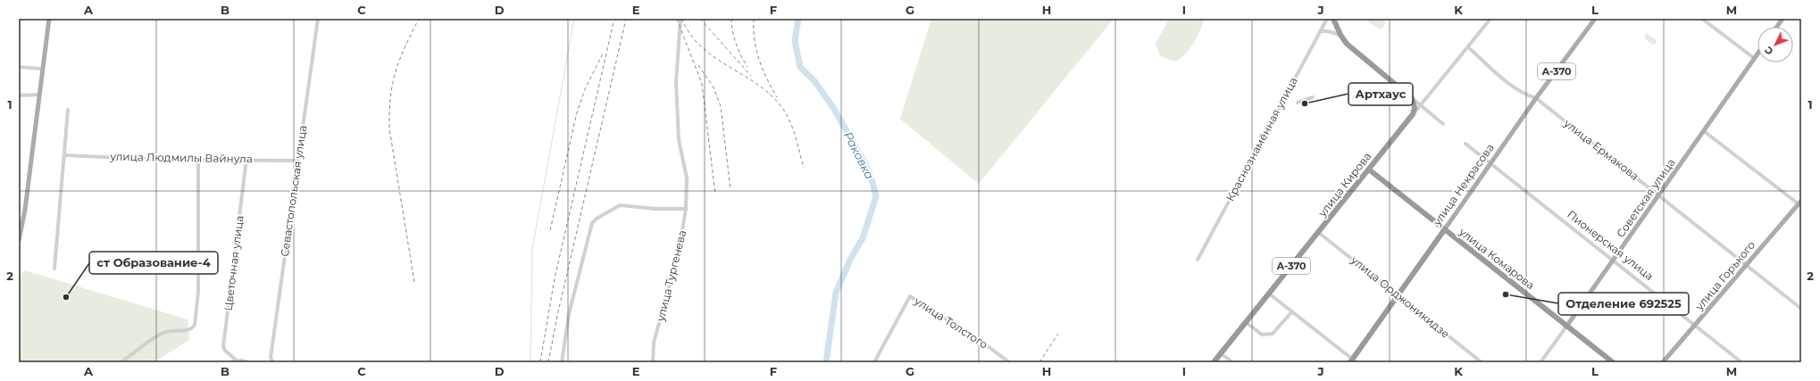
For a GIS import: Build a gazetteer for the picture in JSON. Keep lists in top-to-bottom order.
{
  "streets": {
    "highway": [
      "А-370",
      "улица Кирова",
      "улица Некрасова",
      "улица Комарова"
    ],
    "main road": ["Советская улица", "улица Горького"],
    "street": [
      "Краснознамённая улица",
      "улица Ермакова",
      "улица Людмилы Вайнула",
      "Севастопольская улица",
      "Пионерская улица",
      "Цветочная улица",
      "улица Тургенева",
      "улица Орджоникидзе",
      "улица Толстого"
    ]
  },
  "crossings": [
    ["улица Ермакова", "улица Кирова"],
    ["улица Ермакова", "улица Некрасова"],
    ["улица Ермакова", "Советская улица"],
    ["улица Ермакова", "улица Горького"],
    ["улица Людмилы Вайнула", "Севастопольская улица"],
    ["улица Людмилы Вайнула", "Цветочная улица"],
    ["улица Кирова", "улица Комарова"],
    ["улица Кирова", "улица Орджоникидзе"],
    ["улица Некрасова", "Пионерская улица"],
    ["улица Некрасова", "улица Комарова"],
    ["улица Некрасова", "улица Орджоникидзе"],
    ["Советская улица", "Пионерская улица"],
    ["Советская улица", "улица Комарова"],
    ["Пионерская улица", "улица Горького"]
  ],
  "water": ["Раковка"],
  "places": ["Артхаус", "Отделение 692525", "ст Образование-4"],
  "north": "bottom left",
  "grid": {
    "columns": [
      "A",
      "B",
      "C",
      "D",
      "E",
      "F",
      "G",
      "H",
      "I",
      "J",
      "K",
      "L",
      "M"
    ],
    "rows": ["1", "2"]
  }
}
